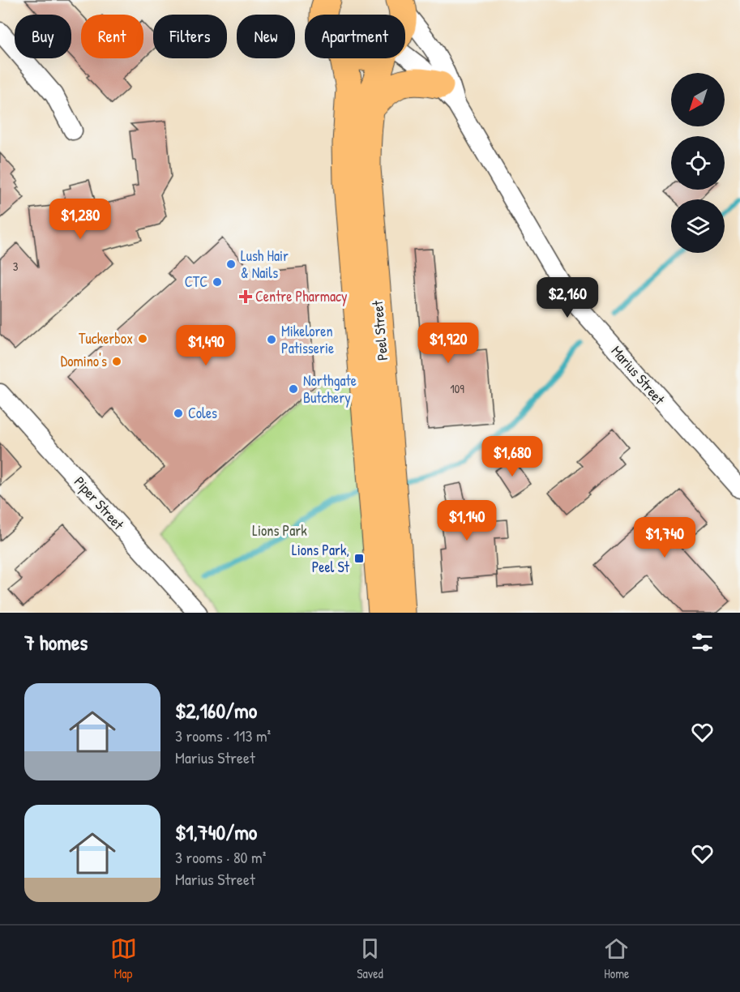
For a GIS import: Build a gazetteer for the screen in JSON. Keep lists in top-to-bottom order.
{
  "streets": {
    "main road": ["Peel Street"],
    "street": ["Marius Street", "Piper Street"]
  },
  "parks": ["Lions Park"],
  "places": {
    "other": [
      "Lush Hair & Nails",
      "CTC",
      "Tuckerbox",
      "Mikeloren Patisserie",
      "Domino's",
      "Northgate Butchery",
      "Coles"
    ],
    "health": ["Centre Pharmacy"],
    "transit": ["Lions Park, Peel St"]
  },
  "house_numbers": ["3", "109"],
  "north": "bottom left",
  "page": {
    "chip": [
      "Buy",
      "Rent",
      "Filters",
      "New",
      "Apartment"
    ],
    "price": [
      "$1,280",
      "$2,160",
      "$1,920",
      "$1,490",
      "$1,680",
      "$1,140",
      "$1,740"
    ],
    "heading": "7 homes",
    "list": [
      {
        "name": "$2,160/mo",
        "note": "3 rooms · 113 m² · Marius Street"
      },
      {
        "name": "$1,740/mo",
        "note": "3 rooms · 80 m² · Marius Street"
      }
    ],
    "tabs": ["Map", "Saved", "Home"]
  }
}
